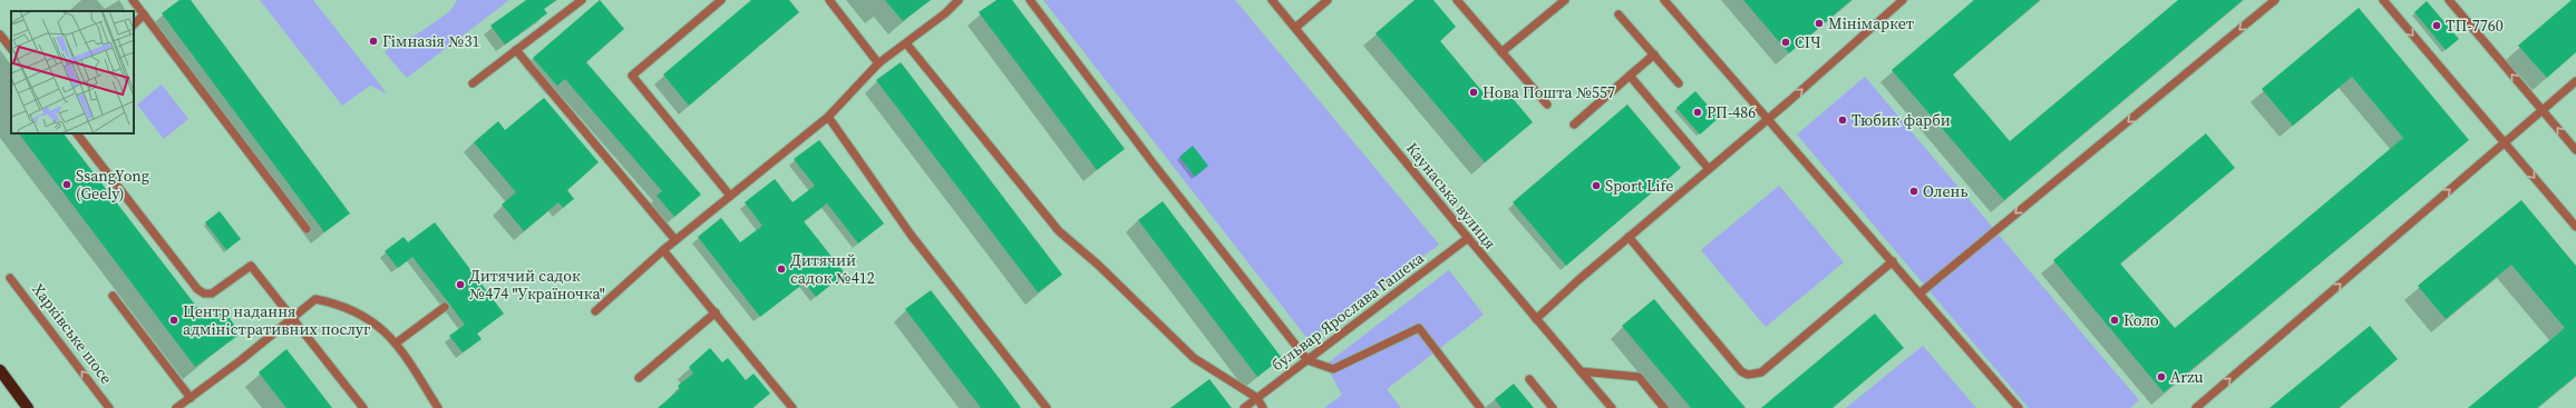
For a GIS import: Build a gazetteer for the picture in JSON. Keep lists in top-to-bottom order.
{
  "streets": {
    "street": ["Каунаська вулиця", "бульвар Ярослава Гашека", "Харківське шосе"]
  },
  "crossings": [
    ["Каунаська вулиця", "бульвар Ярослава Гашека"]
  ],
  "one_way": ["Харківське шосе"],
  "places": [
    "Мінімаркет",
    "ТП-7760",
    "Гімназія №31",
    "СІЧ",
    "Нова Пошта №557",
    "РП-486",
    "Тюбик фарби",
    "SsangYong (Geely)",
    "Sport Life",
    "Олень",
    "Дитячий садок №412",
    "Дитячий садок №474 \"Україночка\"",
    "Центр надання адміністративних послуг",
    "Коло",
    "Arzu"
  ]
}
